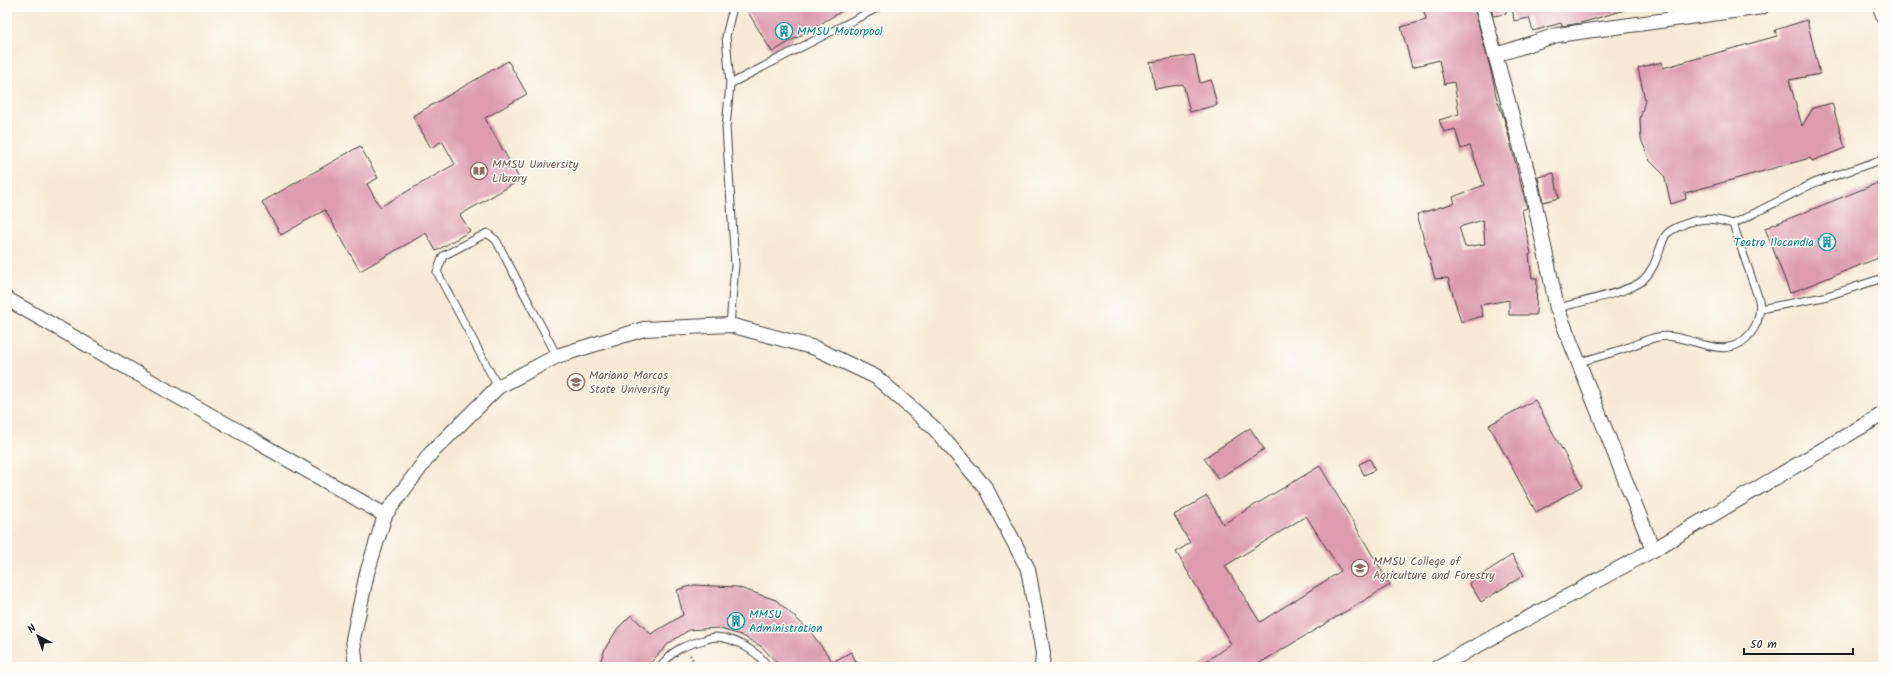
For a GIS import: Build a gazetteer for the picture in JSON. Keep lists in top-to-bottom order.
{
  "places": {
    "building": ["MMSU Motorpool", "Teatro Ilocandia", "MMSU Administration"],
    "library": ["MMSU University Library"],
    "school or university": ["Mariano Marcos State University", "MMSU College of Agriculture and Forestry"]
  },
  "scale_bar": "50 m",
  "north": "top left"
}
